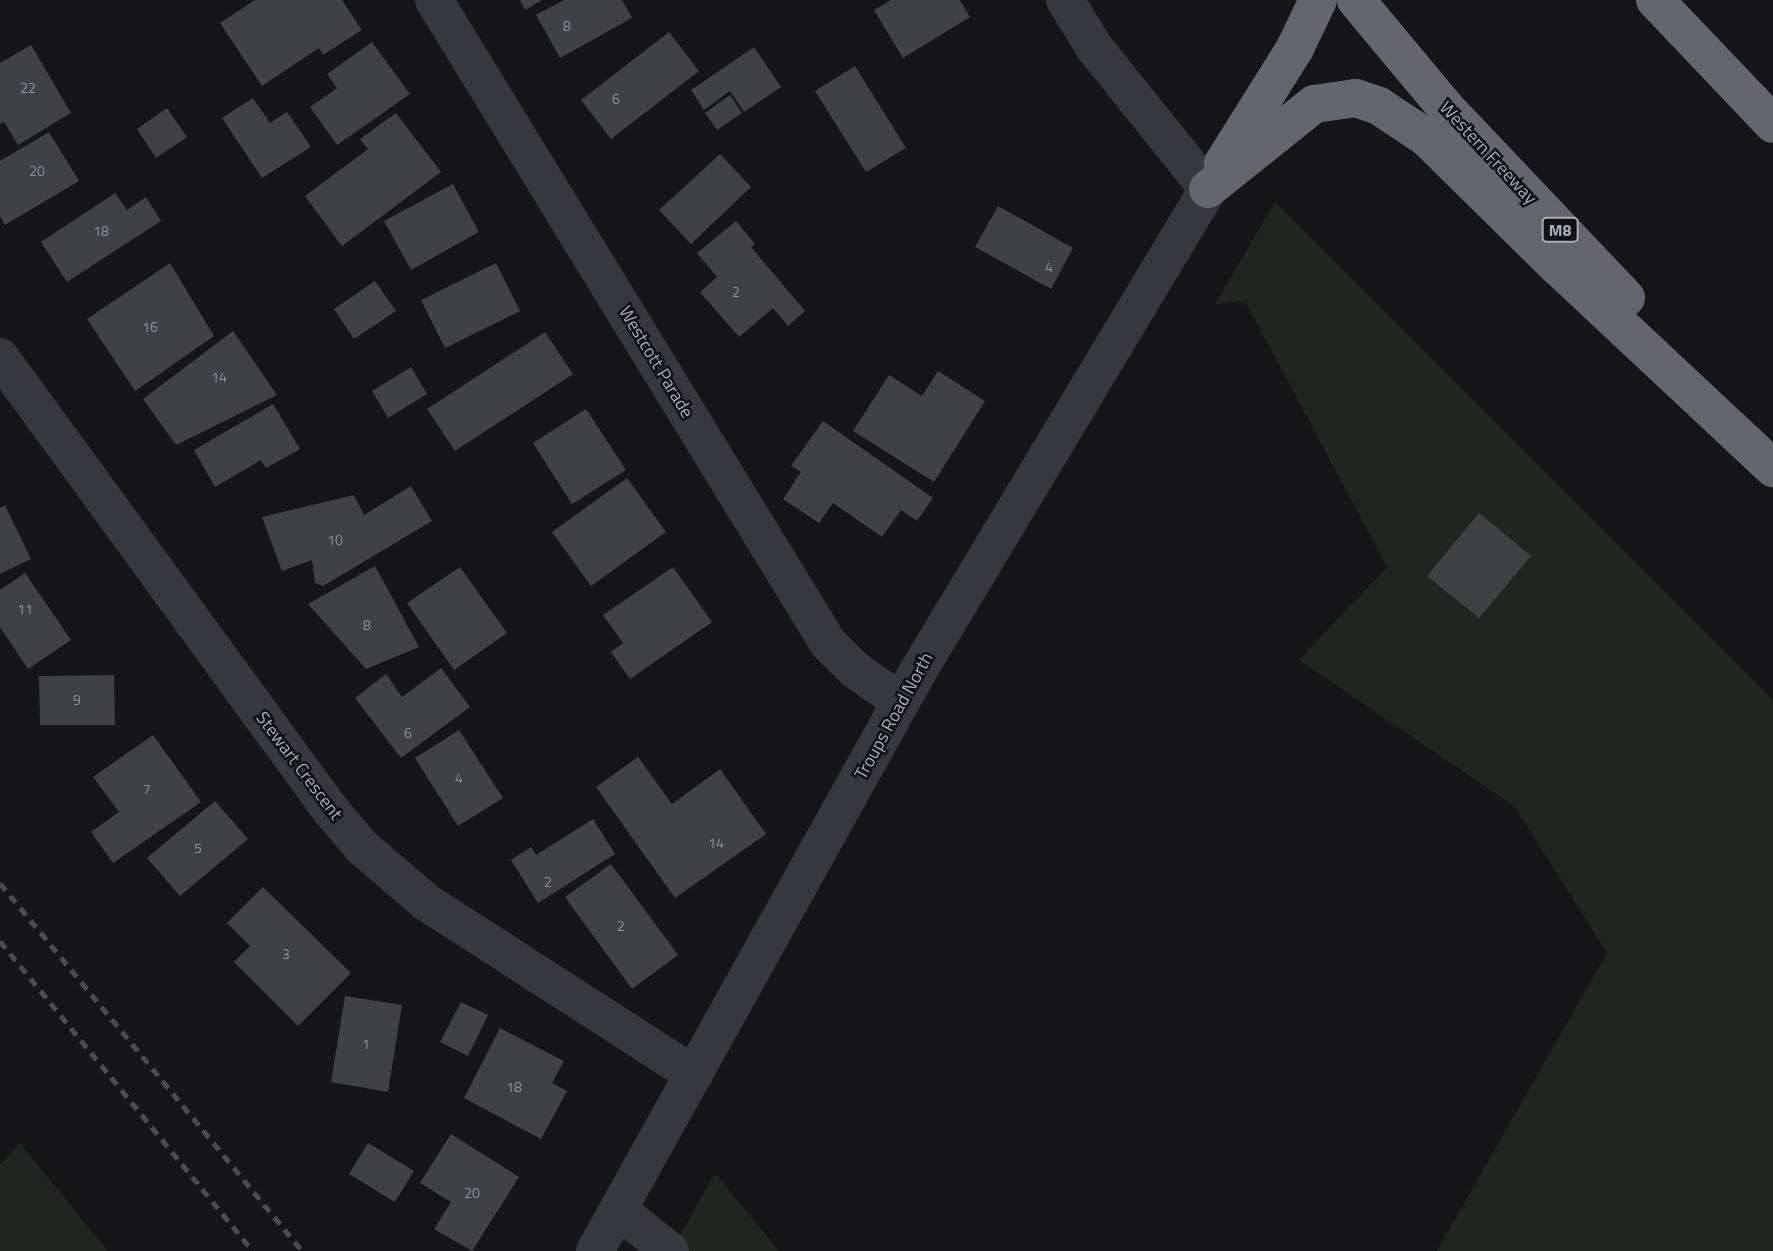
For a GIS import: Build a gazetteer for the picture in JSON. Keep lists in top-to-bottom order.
{
  "streets": {
    "highway": ["Western Freeway", "M8"],
    "street": ["Westcott Parade", "Troups Road North", "Stewart Crescent"]
  },
  "crossings": [
    ["Westcott Parade", "Troups Road North"],
    ["Troups Road North", "Stewart Crescent"]
  ],
  "house_numbers": [
    "8",
    "22",
    "6",
    "20",
    "18",
    "4",
    "2",
    "16",
    "14",
    "10",
    "11",
    "8",
    "9",
    "6",
    "4",
    "7",
    "14",
    "5",
    "2",
    "2",
    "3",
    "1",
    "18",
    "20"
  ]
}
